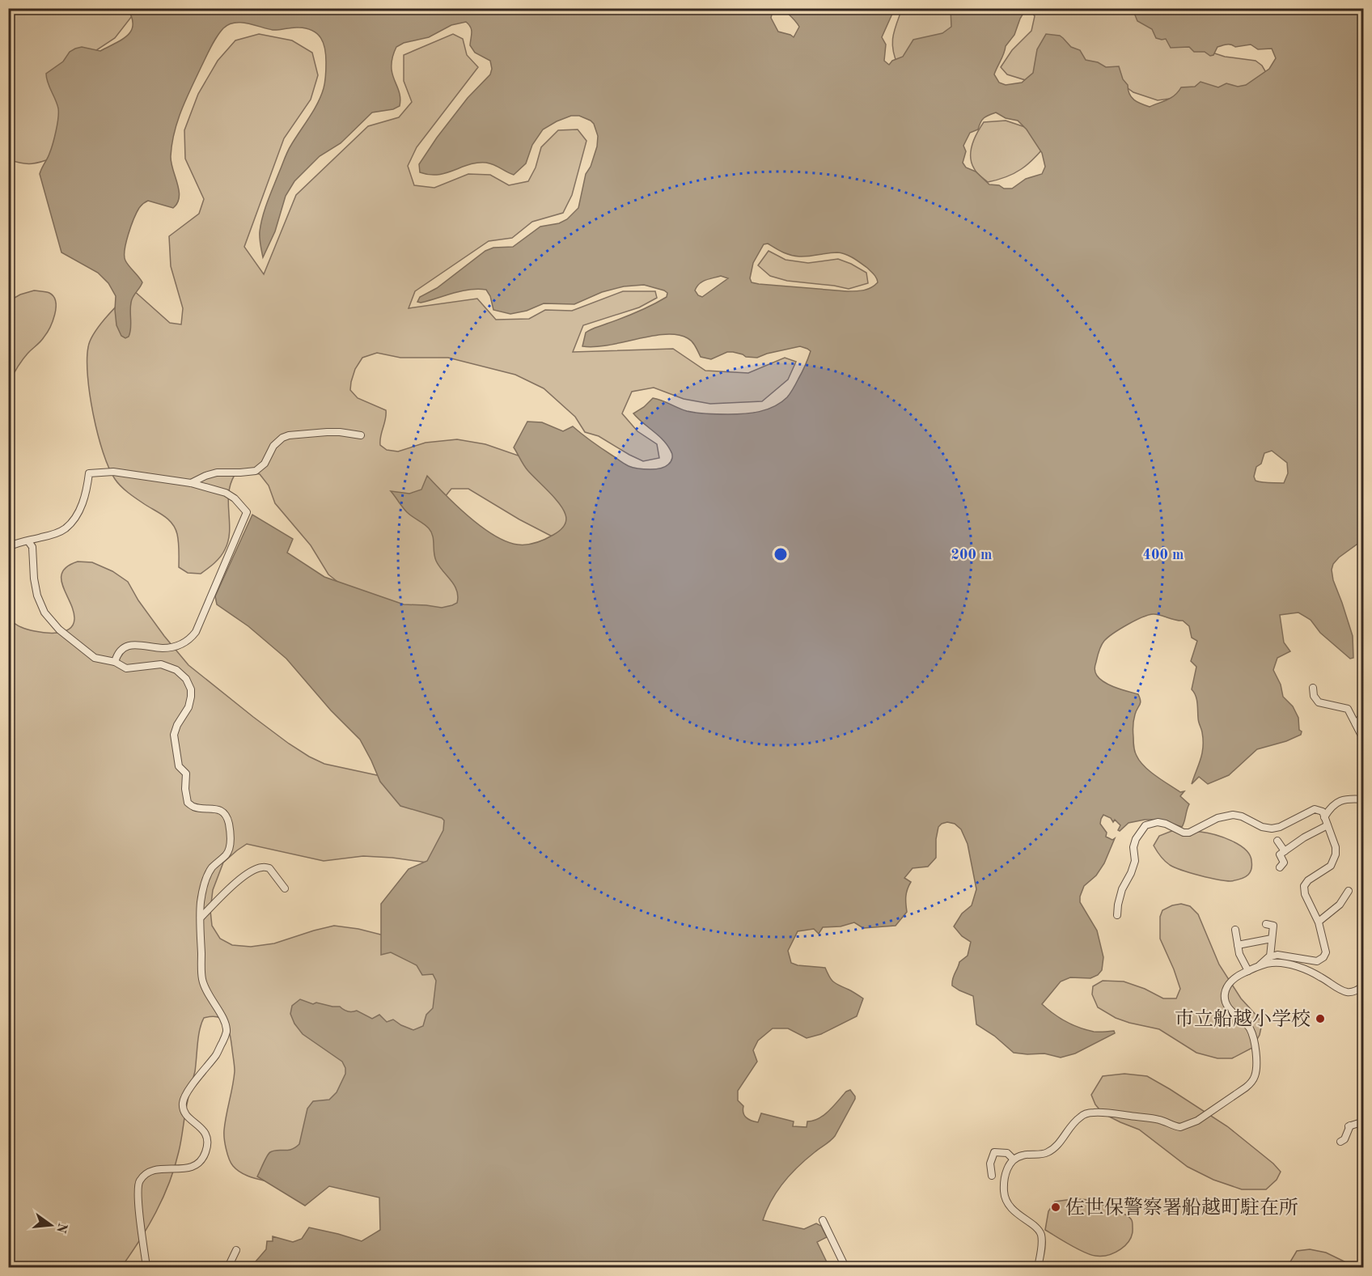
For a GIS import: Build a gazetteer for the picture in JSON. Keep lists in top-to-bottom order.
{
  "places": ["市立船越小学校", "佐世保警察署船越町駐在所"],
  "north": "right",
  "rings": ["200 m", "400 m"]
}
